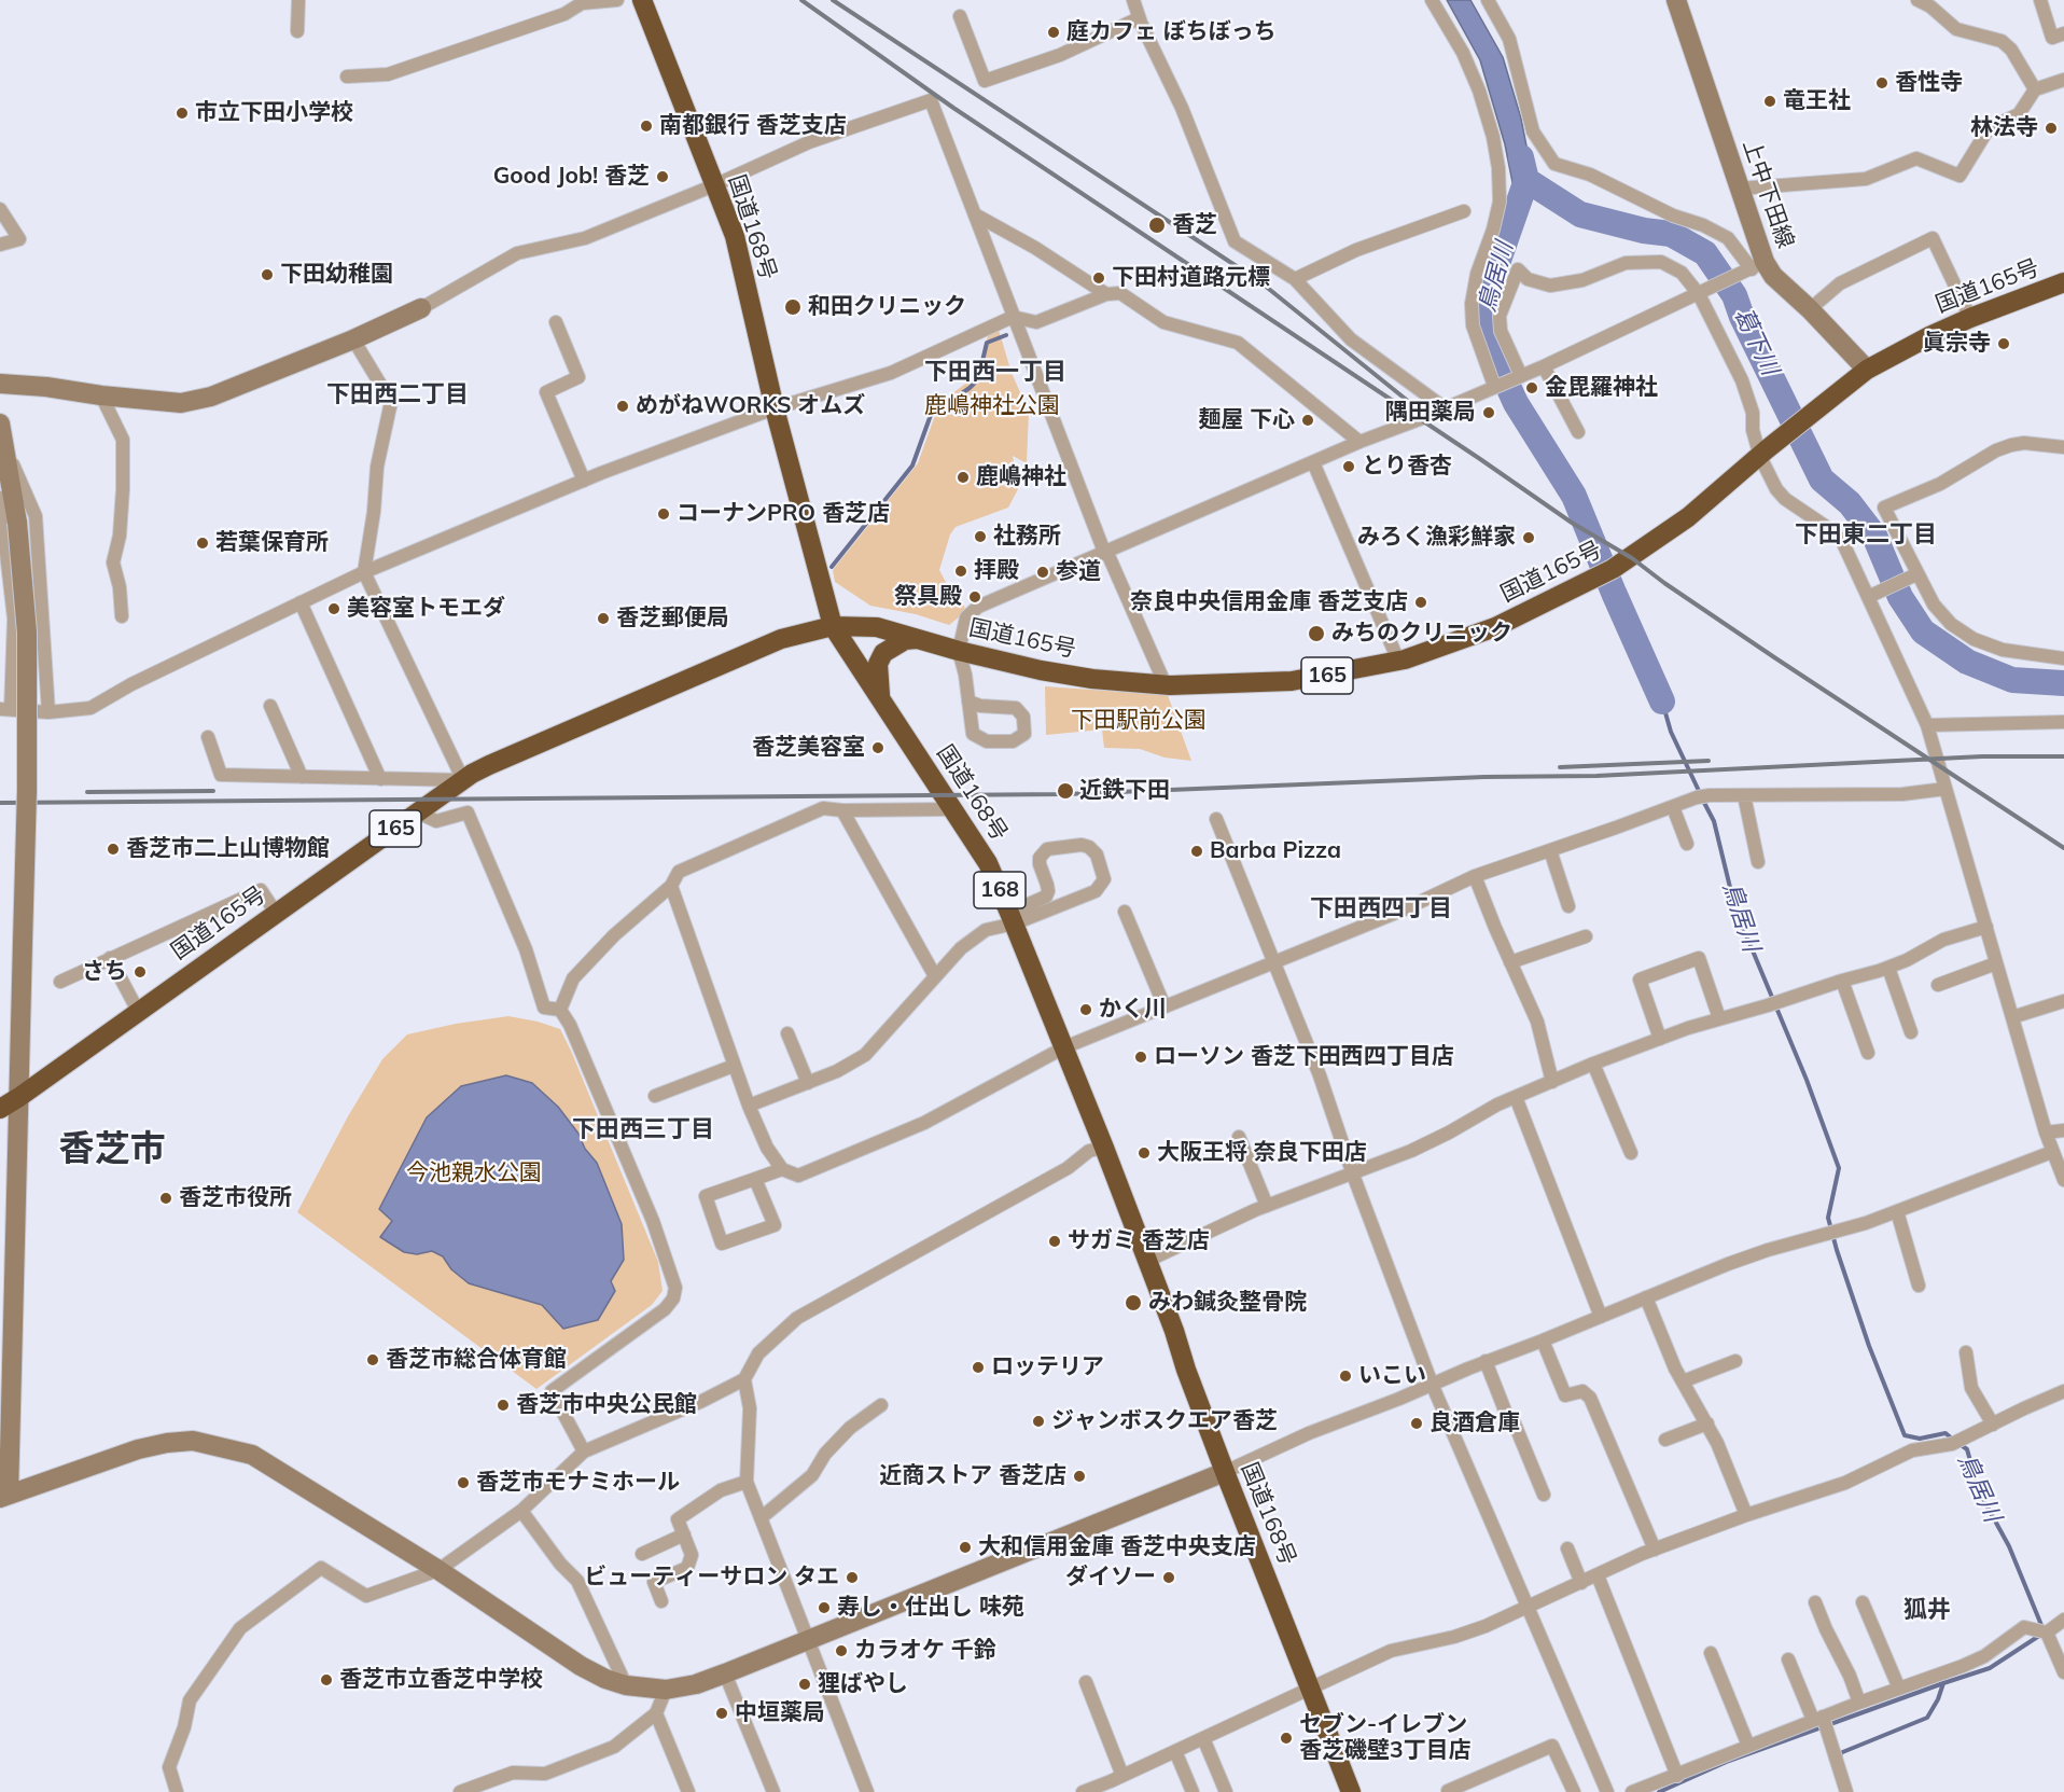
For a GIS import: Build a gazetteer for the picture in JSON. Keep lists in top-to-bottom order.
{
  "streets": {
    "highway": [
      "国道168号",
      "国道165号",
      "165",
      "168"
    ],
    "street": ["上中下田線"]
  },
  "crossings": [
    ["上中下田線", "国道165号"],
    ["国道168号", "国道165号"]
  ],
  "districts": [
    "下田西一丁目",
    "下田西二丁目",
    "下田東二丁目",
    "下田西四丁目",
    "下田西三丁目",
    "香芝市",
    "狐井"
  ],
  "water": ["鳥居川", "葛下川"],
  "parks": ["鹿嶋神社公園", "下田駅前公園", "今池親水公園"],
  "places": [
    "庭カフェ ぼちぼっち",
    "香性寺",
    "竜王社",
    "市立下田小学校",
    "南都銀行 香芝支店",
    "林法寺",
    "Good Job! 香芝",
    "香芝",
    "下田幼稚園",
    "下田村道路元標",
    "和田クリニック",
    "眞宗寺",
    "金毘羅神社",
    "めがねWORKS オムズ",
    "隅田薬局",
    "麺屋 下心",
    "とり香杏",
    "鹿嶋神社",
    "コーナンPRO 香芝店",
    "社務所",
    "みろく漁彩鮮家",
    "若葉保育所",
    "拝殿",
    "参道",
    "祭具殿",
    "奈良中央信用金庫 香芝支店",
    "美容室トモエダ",
    "香芝郵便局",
    "みちのクリニック",
    "香芝美容室",
    "近鉄下田",
    "香芝市二上山博物館",
    "Barba Pizza",
    "さち",
    "かく川",
    "ローソン 香芝下田西四丁目店",
    "大阪王将 奈良下田店",
    "香芝市役所",
    "サガミ 香芝店",
    "みわ鍼灸整骨院",
    "香芝市総合体育館",
    "ロッテリア",
    "いこい",
    "香芝市中央公民館",
    "ジャンボスクエア香芝",
    "良酒倉庫",
    "近商ストア 香芝店",
    "香芝市モナミホール",
    "大和信用金庫 香芝中央支店",
    "ビューティーサロン タエ",
    "ダイソー",
    "寿し・仕出し 味苑",
    "カラオケ 千鈴",
    "香芝市立香芝中学校",
    "狸ばやし",
    "中垣薬局",
    "セブン-イレブン 香芝磯壁3丁目店"
  ]
}
